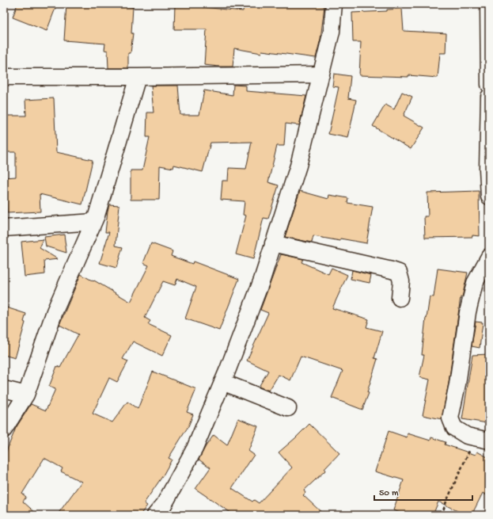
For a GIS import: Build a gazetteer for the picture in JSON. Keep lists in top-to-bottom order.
{
  "scale_bar": "50 m"
}
